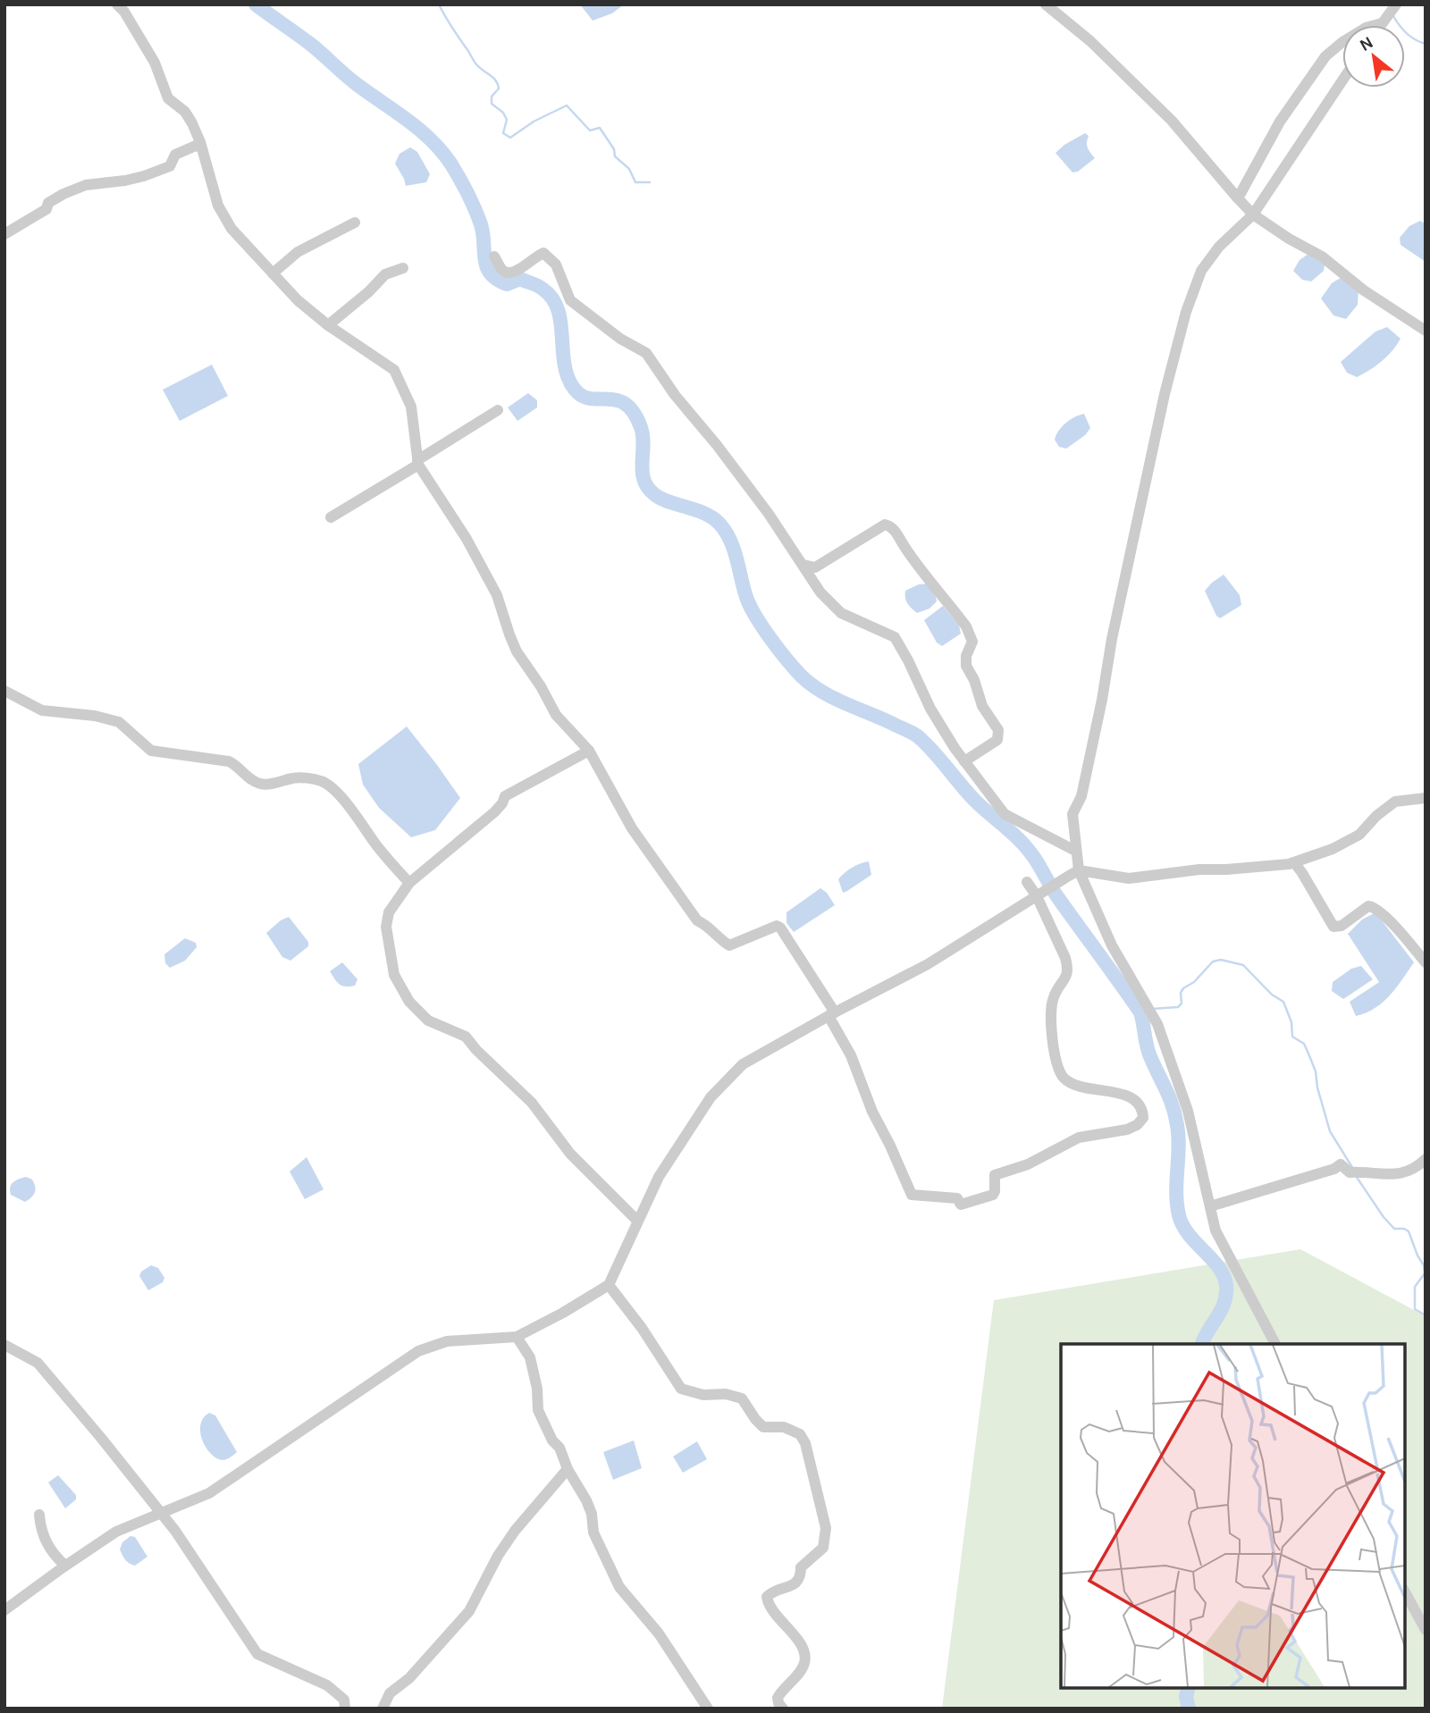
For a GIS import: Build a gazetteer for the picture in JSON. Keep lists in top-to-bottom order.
{
  "north": "top left"
}
